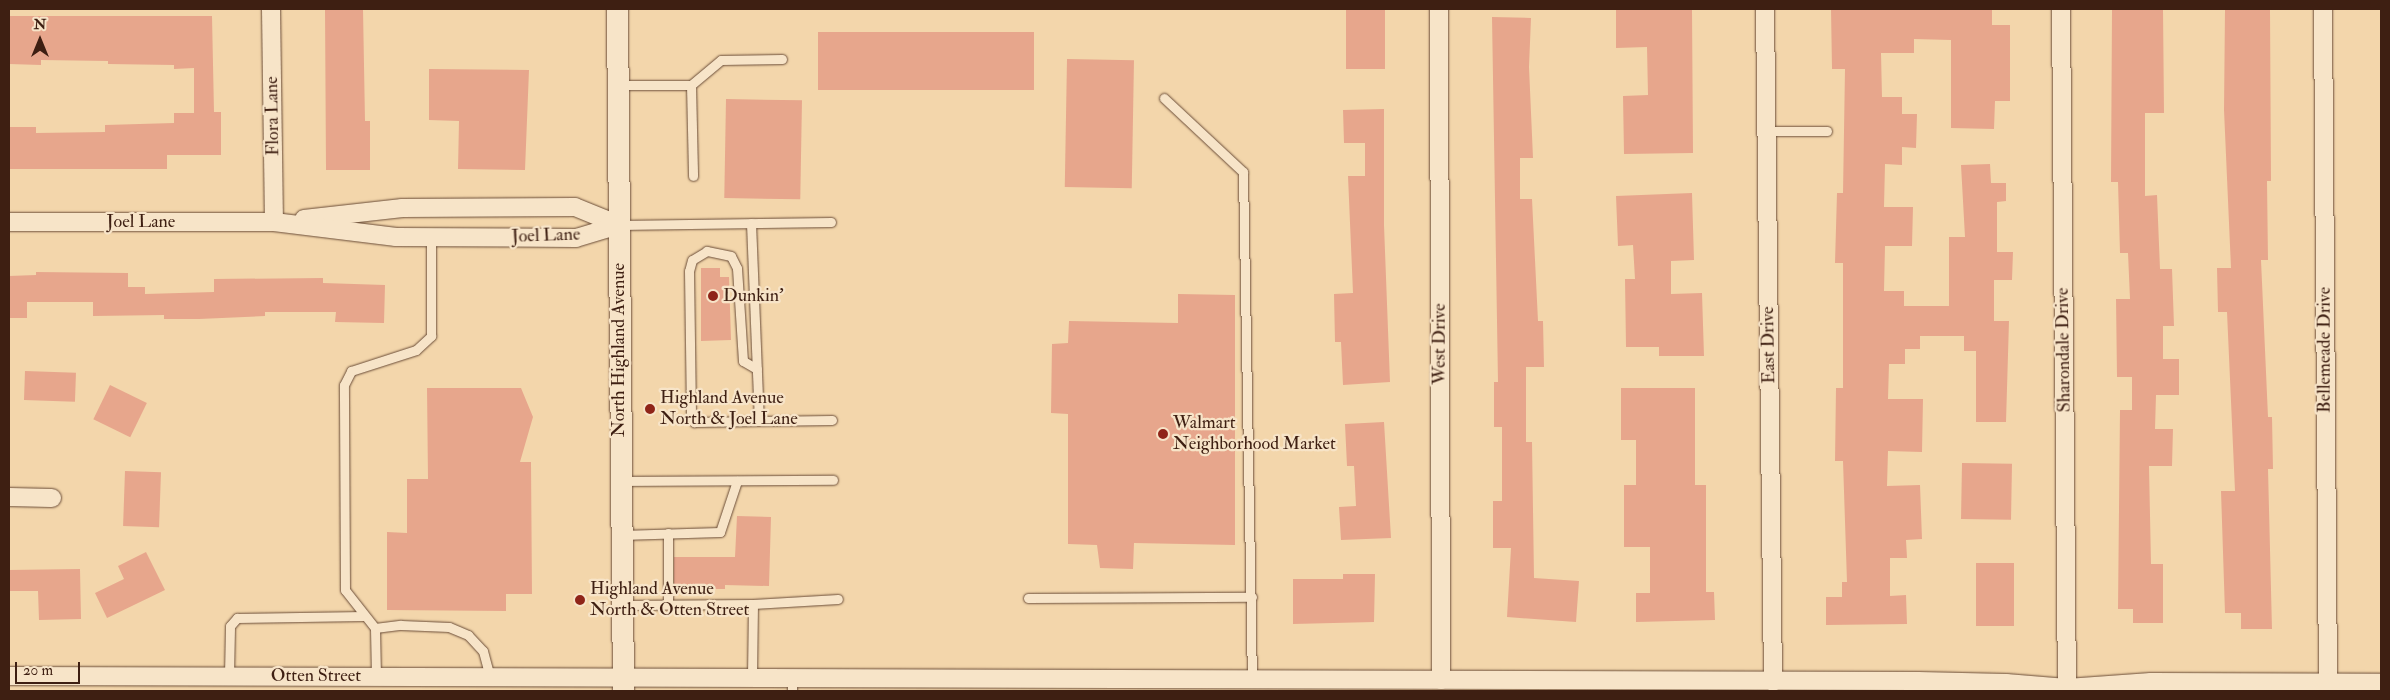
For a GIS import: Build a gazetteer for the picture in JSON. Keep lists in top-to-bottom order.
{
  "streets": {
    "street": [
      "Flora Lane",
      "Joel Lane",
      "West Drive",
      "East Drive",
      "North Highland Avenue",
      "Sharondale Drive",
      "Bellemeade Drive",
      "Otten Street"
    ]
  },
  "crossings": [
    ["Flora Lane", "Joel Lane"],
    ["Joel Lane", "North Highland Avenue"],
    ["West Drive", "Otten Street"],
    ["East Drive", "Otten Street"],
    ["North Highland Avenue", "Otten Street"],
    ["Sharondale Drive", "Otten Street"],
    ["Bellemeade Drive", "Otten Street"]
  ],
  "places": [
    "Dunkin'",
    "Highland Avenue North & Joel Lane",
    "Walmart Neighborhood Market",
    "Highland Avenue North & Otten Street"
  ],
  "scale_bar": "20 m",
  "north": "top"
}
